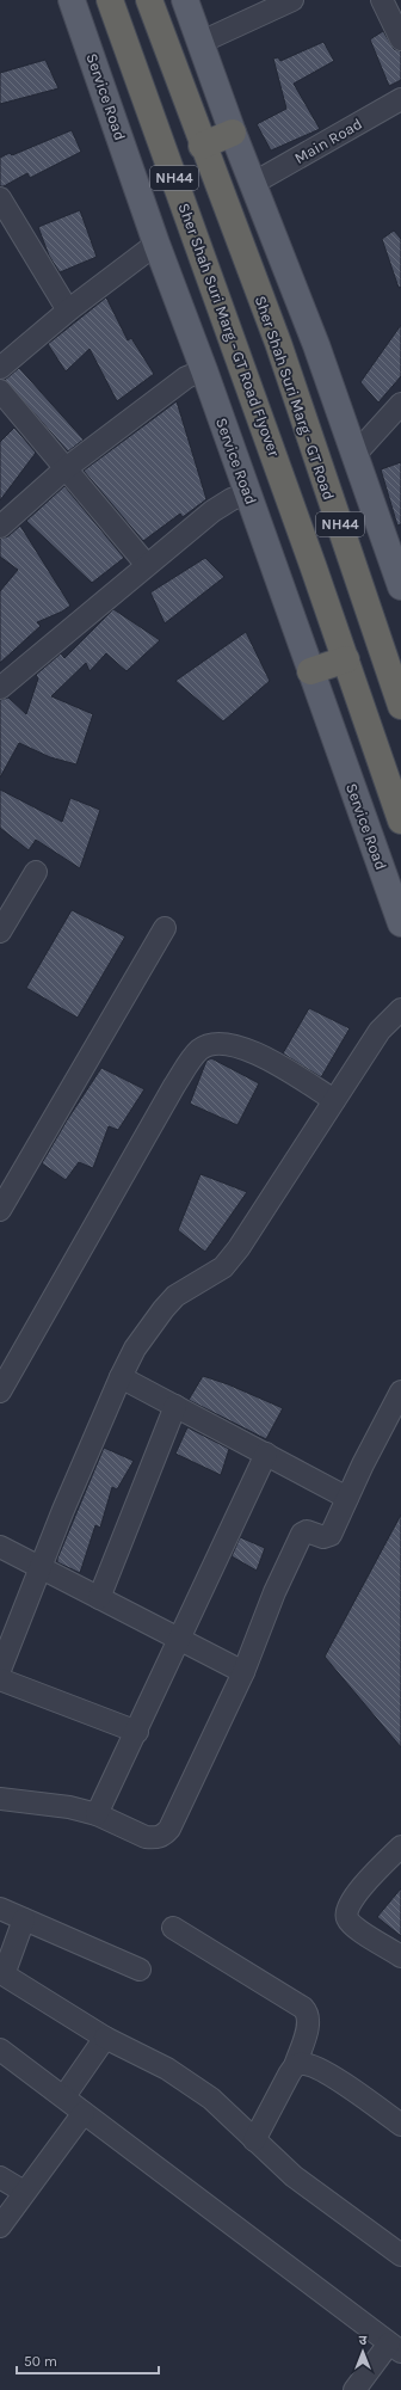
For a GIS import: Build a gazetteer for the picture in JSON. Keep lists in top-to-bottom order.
{
  "streets": {
    "highway": ["NH44", "Sher Shah Suri Marg - GT Road Flyover", "Sher Shah Suri Marg - GT Road"],
    "main road": ["Service Road"],
    "street": ["Main Road"]
  },
  "crossings": [
    ["NH44", "Sher Shah Suri Marg - GT Road Flyover"],
    ["NH44", "Sher Shah Suri Marg - GT Road"]
  ],
  "scale_bar": "50 m",
  "north": "top"
}
